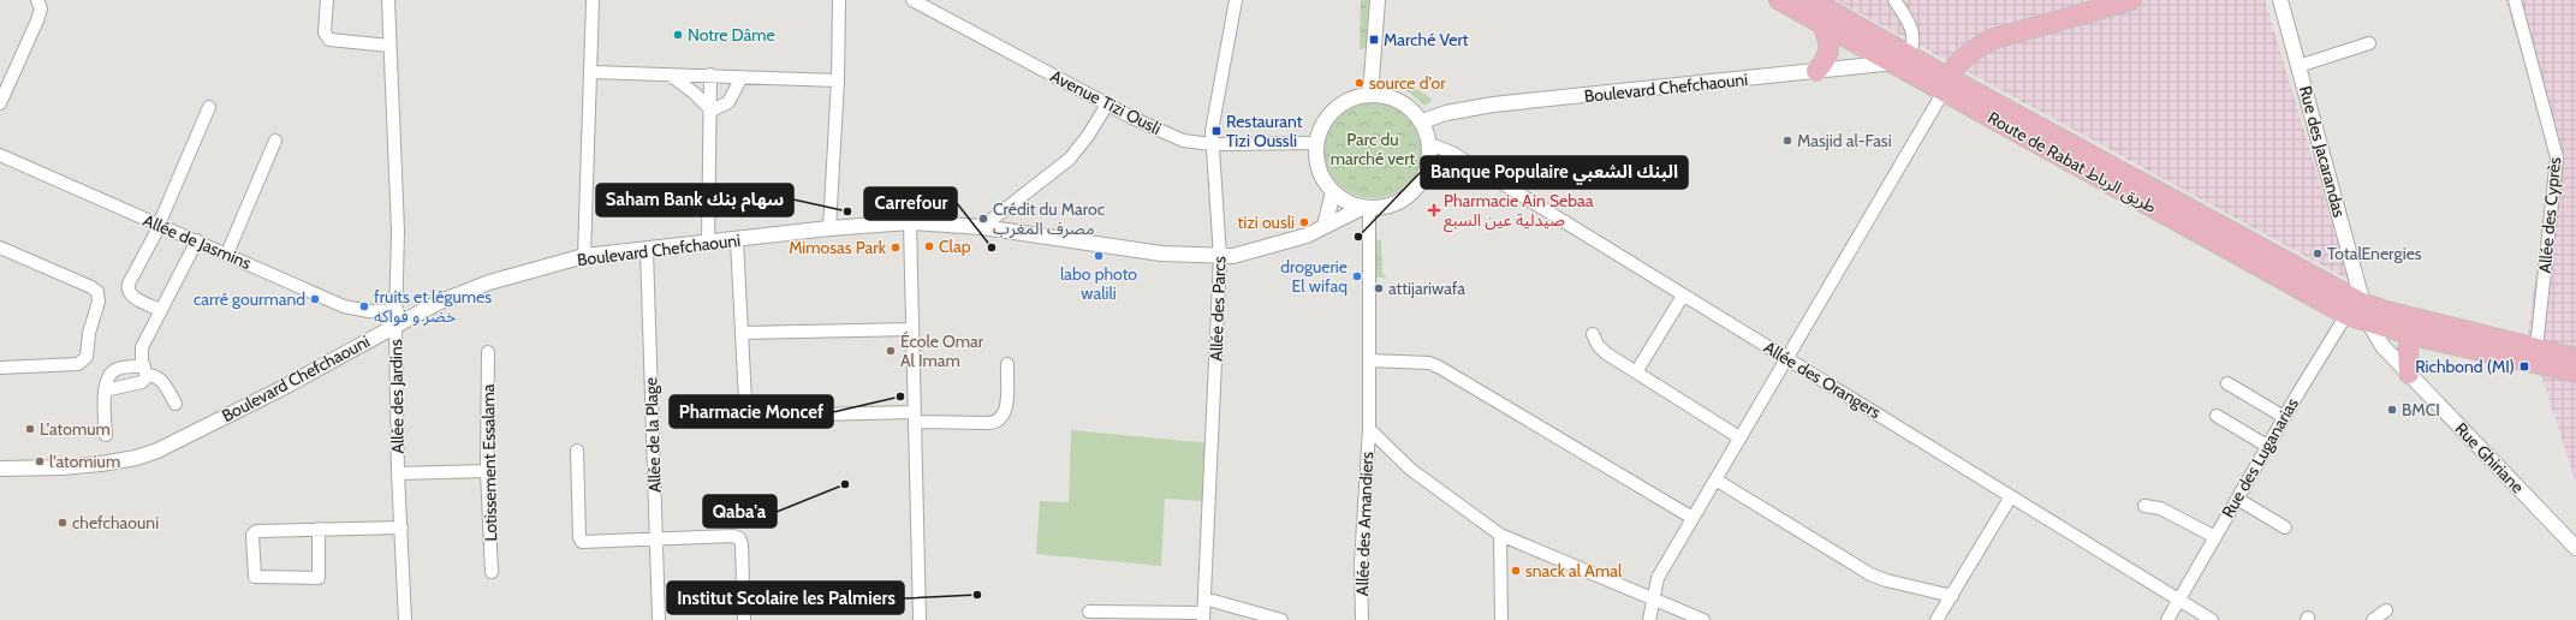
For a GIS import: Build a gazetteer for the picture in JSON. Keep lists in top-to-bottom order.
{
  "streets": {
    "main road": ["Route de Rabat طريق الرباط"],
    "street": [
      "Boulevard Chefchaouni",
      "Avenue Tizi Ousli",
      "Rue des Jacarandas",
      "Allée des Cyprès",
      "Allée de Jasmins",
      "Allée des Parcs",
      "Allée des Orangers",
      "Allée des Jardins",
      "Allée de la Plage",
      "Rue des Luganarias",
      "Rue Ghiriane",
      "Lotissement Essalama",
      "Allée des Amandiers"
    ]
  },
  "crossings": [
    ["Boulevard Chefchaouni", "Avenue Tizi Ousli"],
    ["Boulevard Chefchaouni", "Route de Rabat طريق الرباط"],
    ["Boulevard Chefchaouni", "Allée de Jasmins"],
    ["Boulevard Chefchaouni", "Allée des Parcs"],
    ["Boulevard Chefchaouni", "Allée des Orangers"],
    ["Boulevard Chefchaouni", "Allée des Jardins"],
    ["Boulevard Chefchaouni", "Allée de la Plage"],
    ["Boulevard Chefchaouni", "Allée des Amandiers"],
    ["Avenue Tizi Ousli", "Allée des Parcs"],
    ["Avenue Tizi Ousli", "Allée des Orangers"],
    ["Avenue Tizi Ousli", "Allée des Amandiers"],
    ["Rue des Jacarandas", "Route de Rabat طريق الرباط"],
    ["Rue des Jacarandas", "Rue des Luganarias"],
    ["Rue des Jacarandas", "Rue Ghiriane"],
    ["Route de Rabat طريق الرباط", "Allée des Cyprès"],
    ["Route de Rabat طريق الرباط", "Rue des Luganarias"],
    ["Route de Rabat طريق الرباط", "Rue Ghiriane"],
    ["Allée de Jasmins", "Allée des Jardins"],
    ["Allée des Orangers", "Rue des Luganarias"],
    ["Allée des Orangers", "Allée des Amandiers"]
  ],
  "parks": ["Parc du marché vert"],
  "places": {
    "other": [
      "Notre Dâme",
      "source d'or",
      "Masjid al-Fasi",
      "Saham Bank سهام بنك",
      "Crédit du Maroc مصرف المغرب",
      "tizi ousli",
      "Banque Populaire البنك الشعبي",
      "Clap",
      "Mimosas Park",
      "Carrefour",
      "TotalEnergies",
      "labo photo walili",
      "droguerie El wifaq",
      "attijariwafa",
      "carré gourmand",
      "fruits et légumes خضر و فواكه",
      "École Omar Al Imam",
      "Pharmacie Moncef",
      "BMCI",
      "L'atomum",
      "l'atomium",
      "Qaba'a",
      "chefchaouni",
      "snack al Amal",
      "Institut Scolaire les Palmiers"
    ],
    "transit": ["Marché Vert", "Restaurant Tizi Oussli", "Richbond (MI)"],
    "health": ["Pharmacie Ain Sebaa صيدلية عين السبع"]
  }
}
